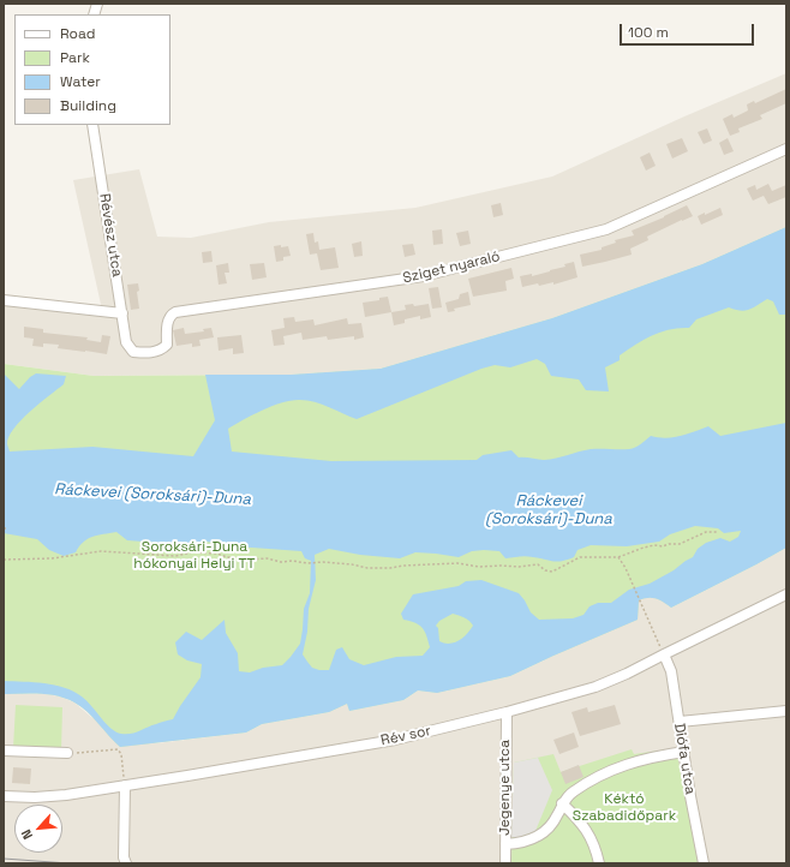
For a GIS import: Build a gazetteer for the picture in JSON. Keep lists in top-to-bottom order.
{
  "streets": {
    "street": [
      "Révész utca",
      "Sziget nyaraló",
      "Rév sor",
      "Diófa utca",
      "Jegenye utca"
    ]
  },
  "crossings": [
    ["Révész utca", "Sziget nyaraló"],
    ["Rév sor", "Diófa utca"],
    ["Rév sor", "Jegenye utca"]
  ],
  "water": ["Ráckevei (Soroksári)-Duna"],
  "parks": ["Soroksári-Duna hókonyai Helyi TT", "Kéktó Szabadidőpark"],
  "legend": [
    "Road",
    "Park",
    "Water",
    "Building"
  ],
  "scale_bar": "100 m",
  "north": "bottom left"
}
